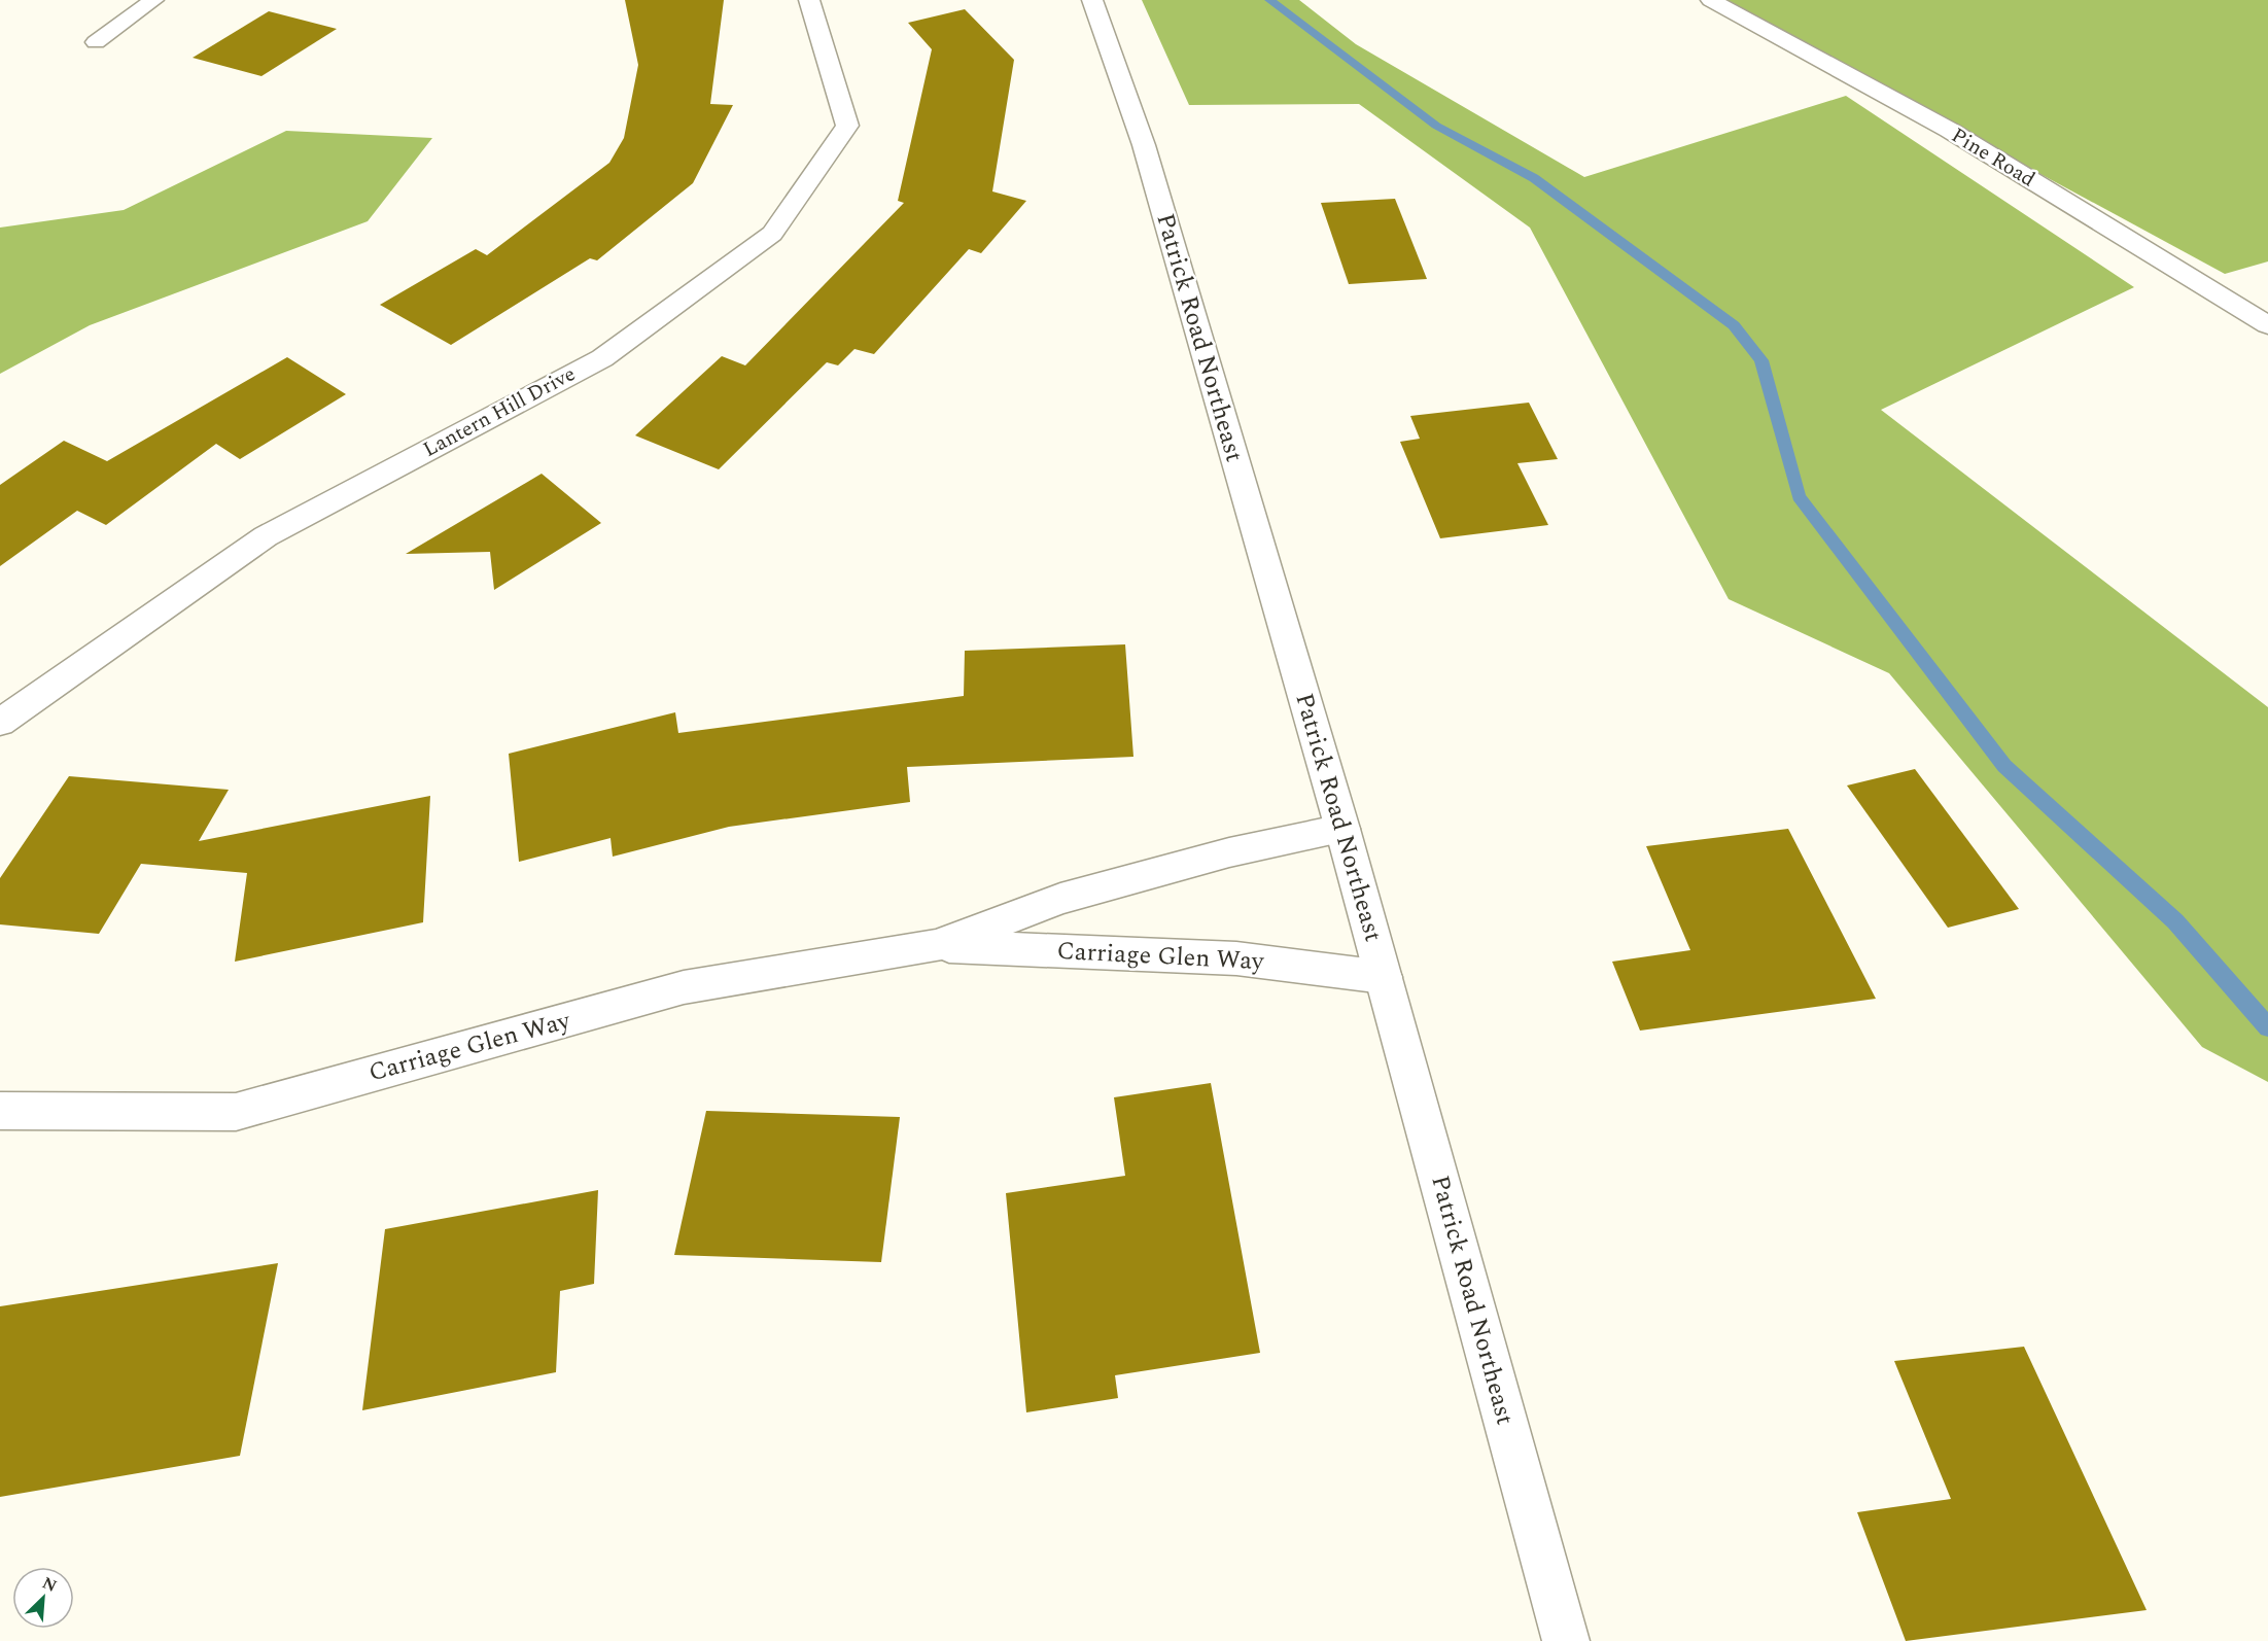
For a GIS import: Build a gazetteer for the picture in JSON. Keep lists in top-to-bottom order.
{
  "streets": {
    "street": [
      "Pine Road",
      "Patrick Road Northeast",
      "Lantern Hill Drive",
      "Carriage Glen Way"
    ]
  },
  "crossings": [
    ["Patrick Road Northeast", "Carriage Glen Way"]
  ],
  "north": "top right"
}
